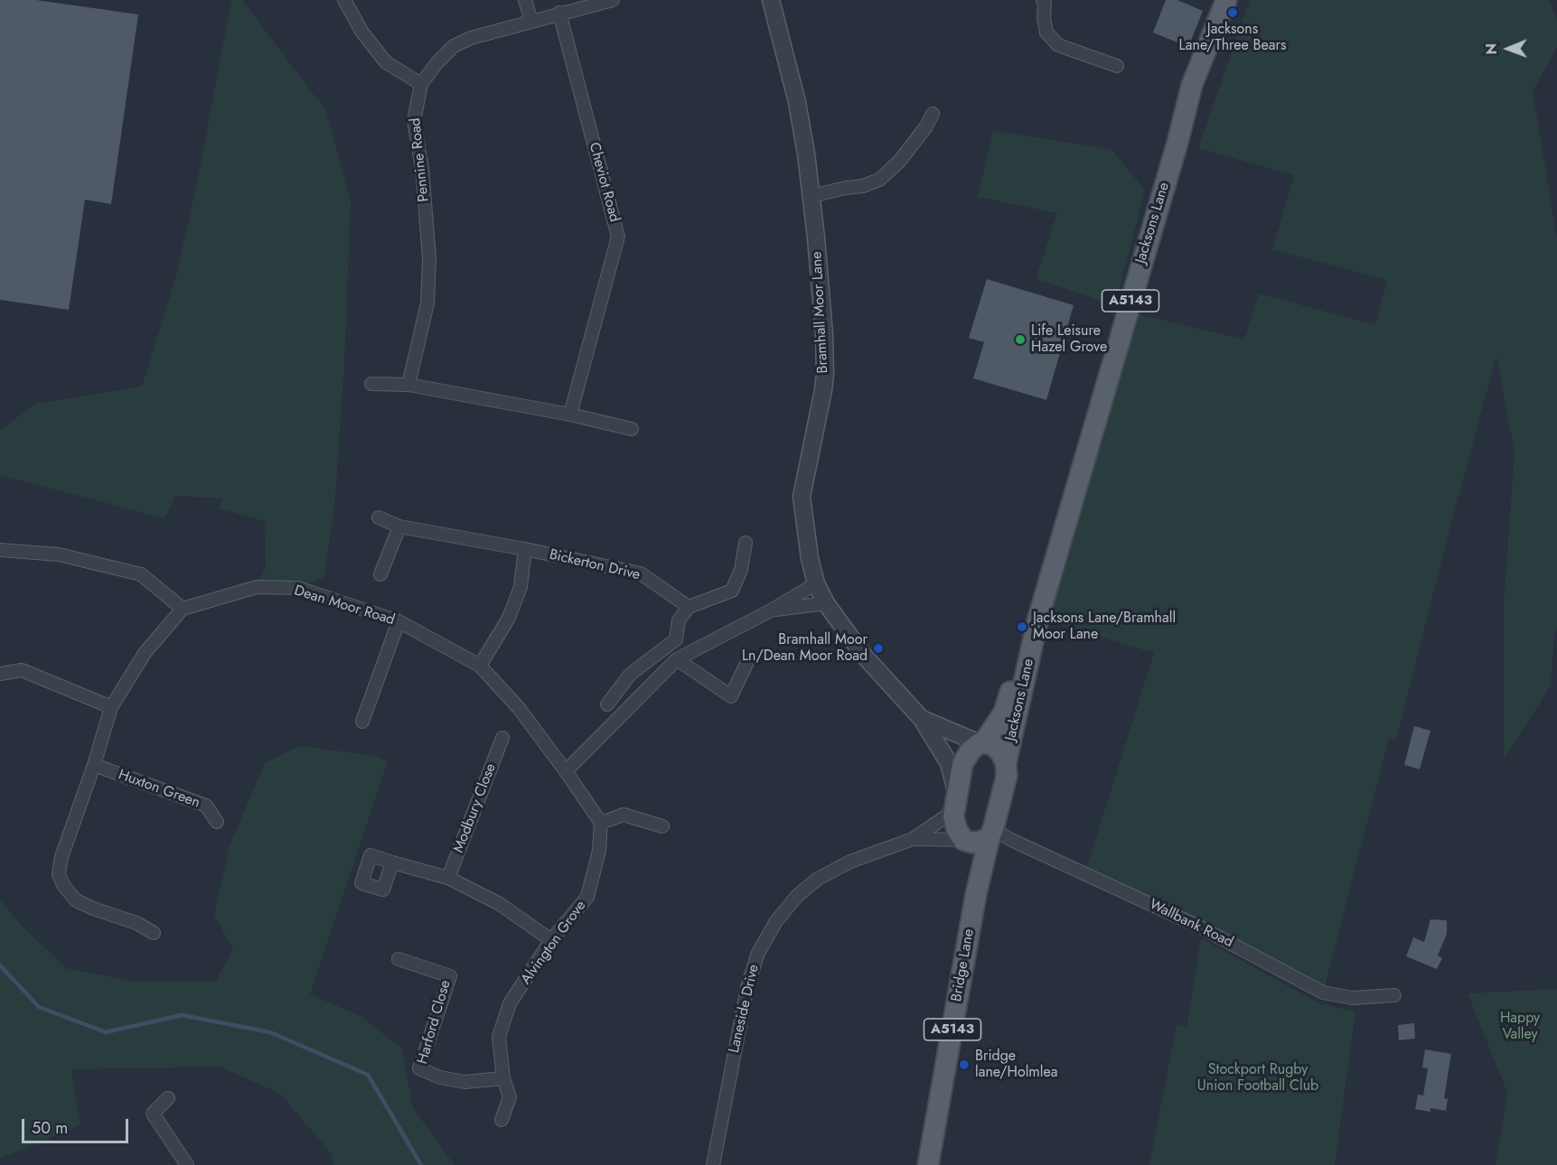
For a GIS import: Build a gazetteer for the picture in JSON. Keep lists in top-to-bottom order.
{
  "streets": {
    "main road": ["Jacksons Lane", "A5143", "Bridge Lane"],
    "street": [
      "Pennine Road",
      "Cheviot Road",
      "Bramhall Moor Lane",
      "Bickerton Drive",
      "Dean Moor Road",
      "Huxton Green",
      "Modbury Close",
      "Wallbank Road",
      "Alvington Grove",
      "Laneside Drive",
      "Harford Close"
    ]
  },
  "crossings": [
    ["Pennine Road", "Cheviot Road"],
    ["Jacksons Lane", "Bramhall Moor Lane"],
    ["Jacksons Lane", "Wallbank Road"],
    ["Jacksons Lane", "Bridge Lane"],
    ["Jacksons Lane", "Laneside Drive"],
    ["Bramhall Moor Lane", "Bridge Lane"],
    ["Bramhall Moor Lane", "Laneside Drive"],
    ["Wallbank Road", "Bridge Lane"],
    ["Alvington Grove", "Harford Close"],
    ["Bridge Lane", "Laneside Drive"]
  ],
  "parks": ["Happy Valley", "Stockport Rugby Union Football Club"],
  "places": [
    "Jacksons Lane/Three Bears",
    "Life Leisure Hazel Grove",
    "Jacksons Lane/Bramhall Moor Lane",
    "Bramhall Moor Ln/Dean Moor Road",
    "Bridge lane/Holmlea"
  ],
  "scale_bar": "50 m",
  "north": "left"
}
